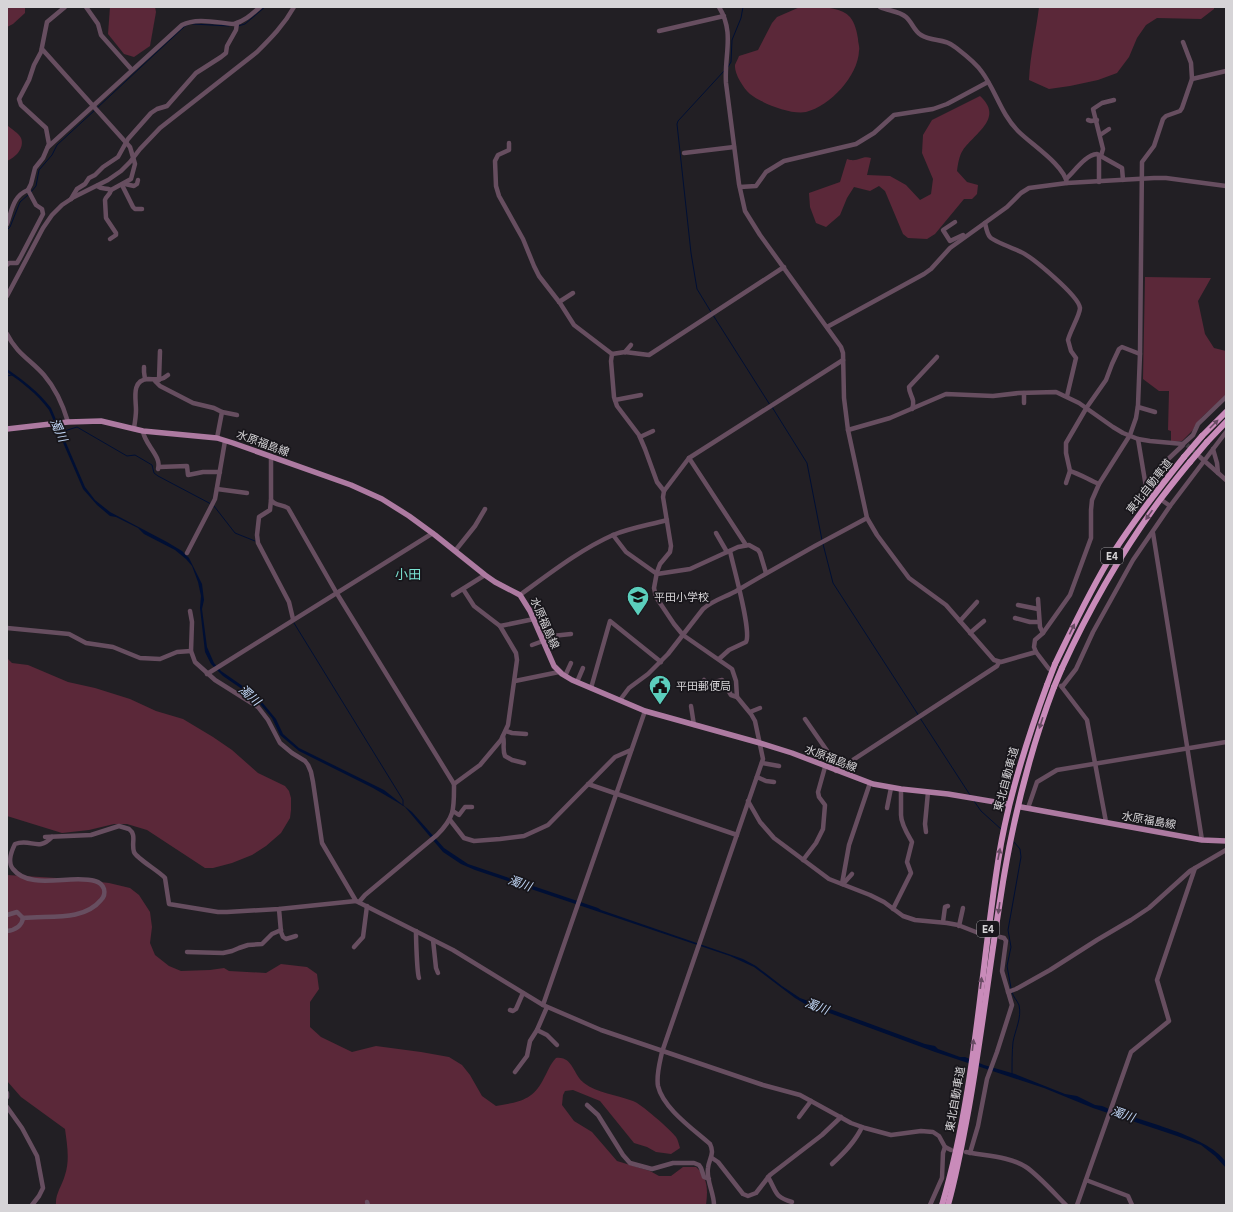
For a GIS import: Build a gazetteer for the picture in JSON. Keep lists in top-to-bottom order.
{
  "streets": {
    "highway": ["東北自動車道", "E4"],
    "main road": ["水原福島線"]
  },
  "crossings": [
    ["水原福島線", "東北自動車道"]
  ],
  "districts": ["小田"],
  "water": ["濁川"],
  "places": {
    "school or university": ["平田小学校"],
    "public building": ["平田郵便局"]
  }
}
